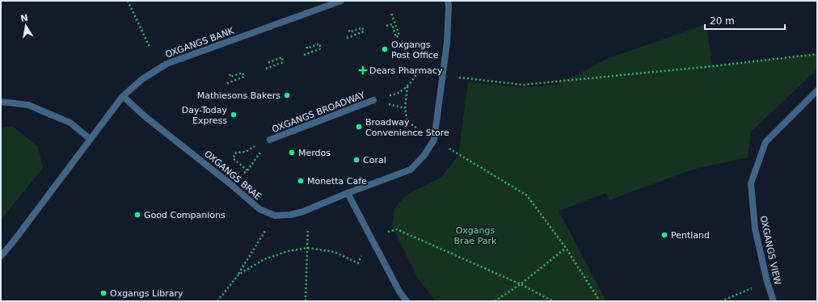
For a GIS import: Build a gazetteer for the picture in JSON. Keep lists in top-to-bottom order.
{
  "streets": {
    "street": [
      "OXGANGS BANK",
      "OXGANGS BROADWAY",
      "OXGANGS BRAE",
      "OXGANGS VIEW"
    ]
  },
  "crossings": [
    ["OXGANGS BANK", "OXGANGS BRAE"]
  ],
  "parks": ["Oxgangs Brae Park"],
  "places": {
    "other": [
      "Oxgangs Post Office",
      "Mathiesons Bakers",
      "Day-Today Express",
      "Broadway Convenience Store",
      "Merdos",
      "Coral",
      "Monetta Cafe",
      "Good Companions",
      "Pentland",
      "Oxgangs Library"
    ],
    "health": ["Dears Pharmacy"]
  },
  "scale_bar": "20 m",
  "north": "top"
}
